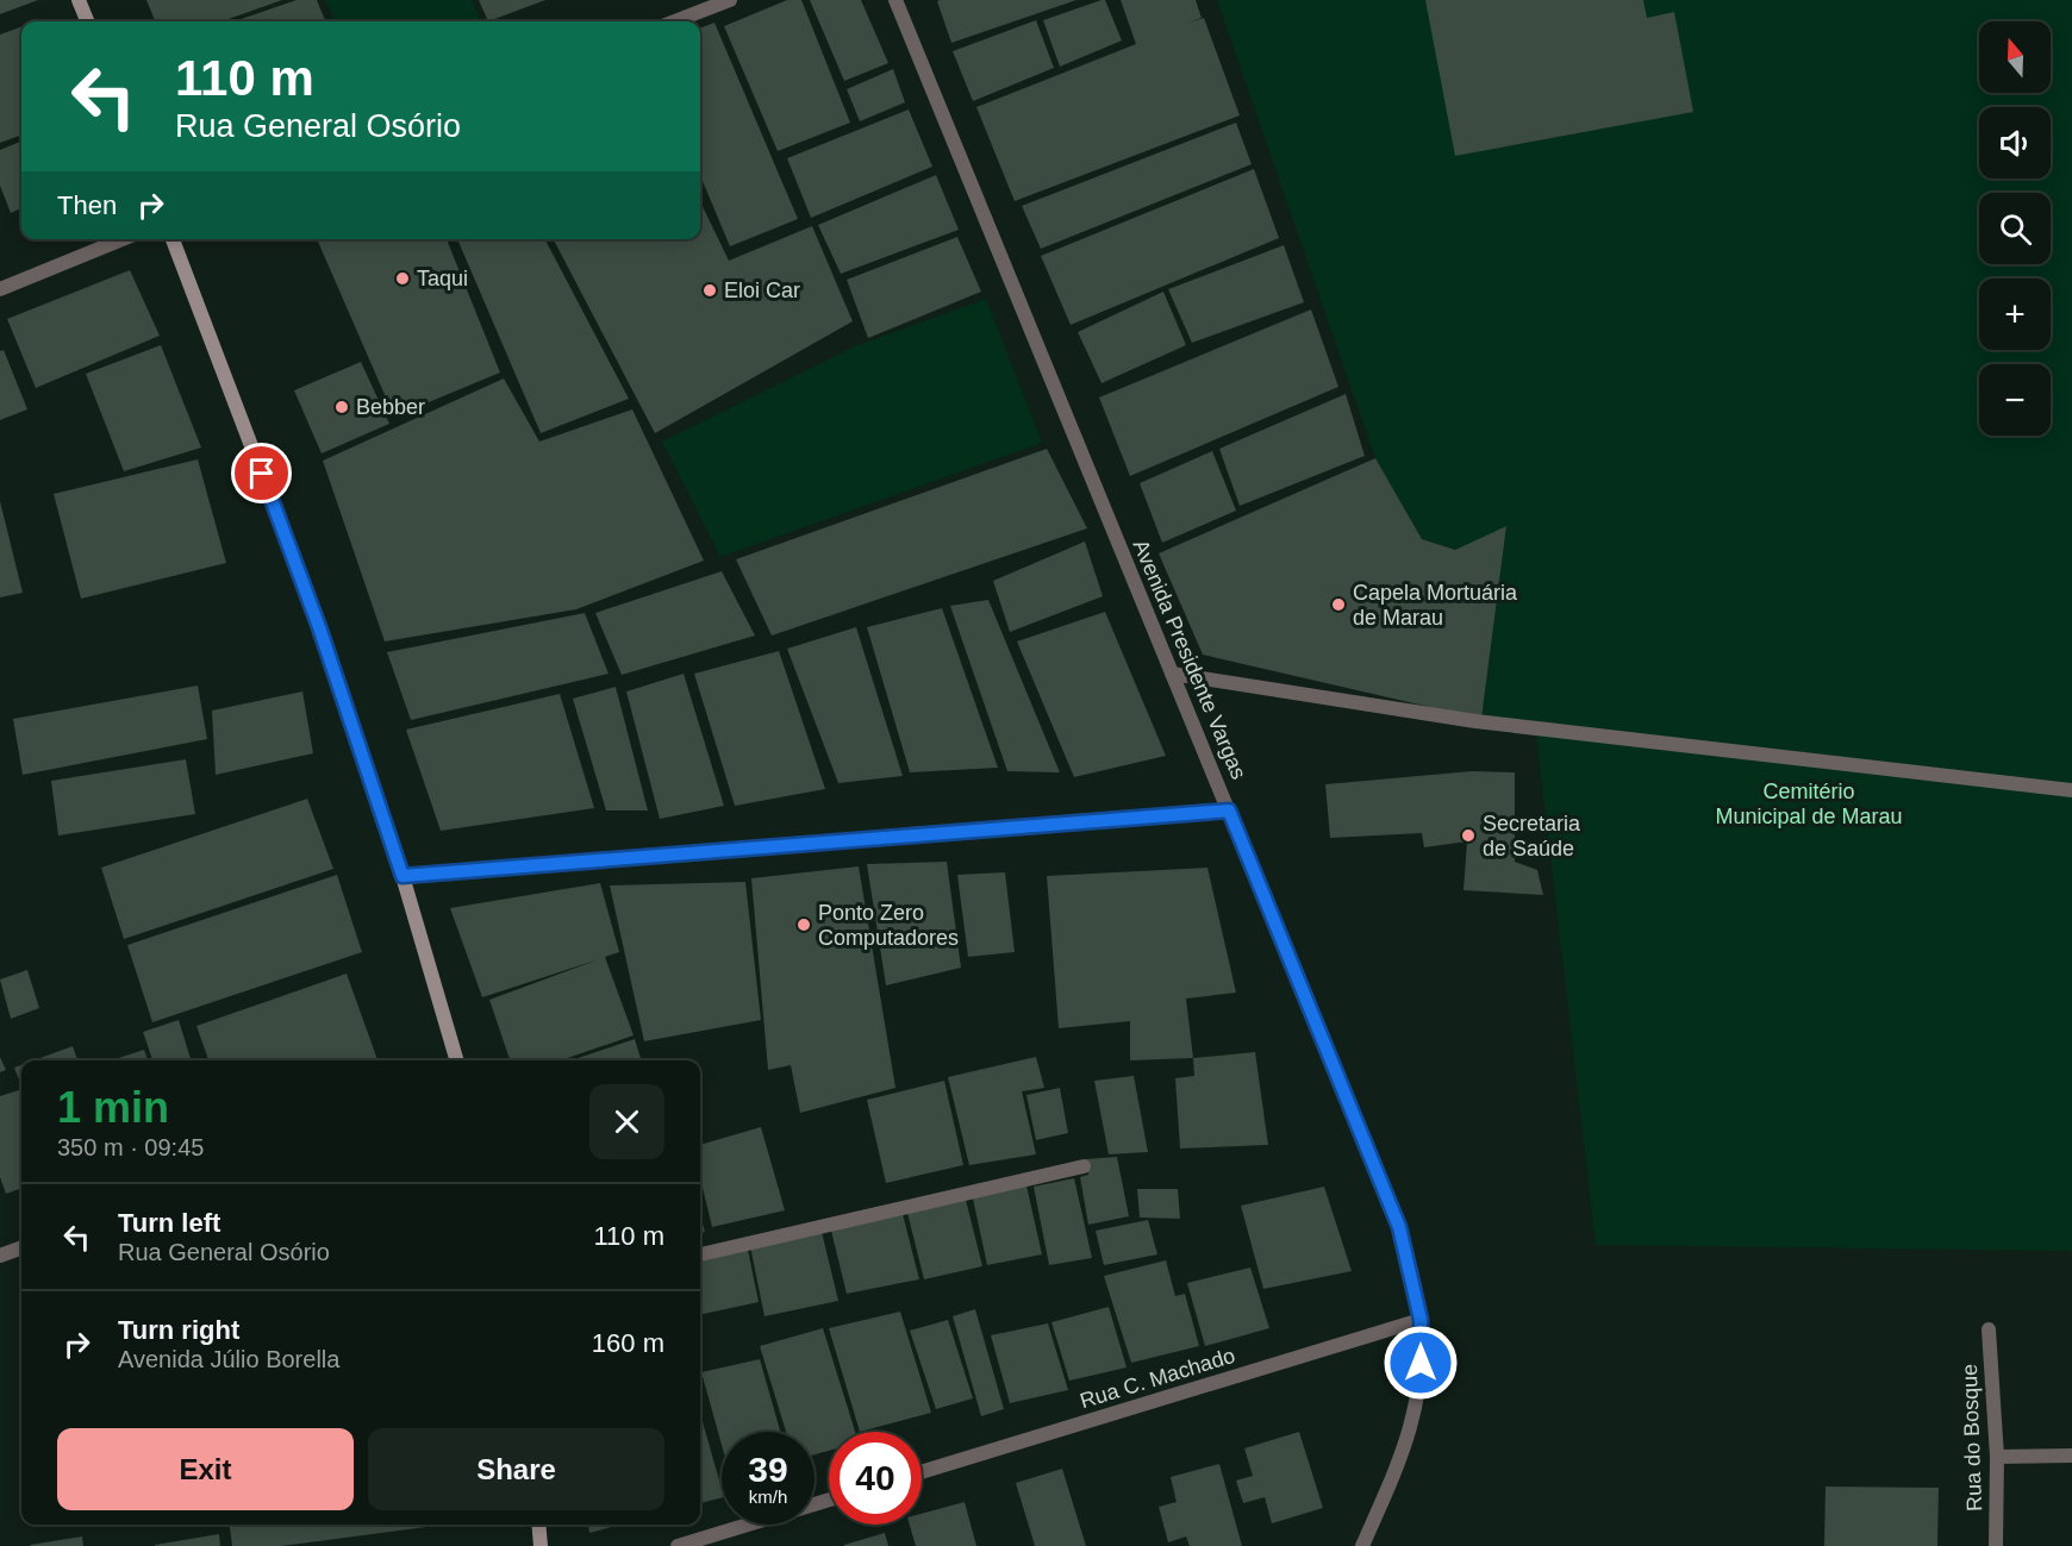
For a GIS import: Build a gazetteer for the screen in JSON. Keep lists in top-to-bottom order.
{
  "streets": {
    "street": ["Avenida Presidente Vargas", "Rua C. Machado", "Rua do Bosque"]
  },
  "crossings": [
    ["Avenida Presidente Vargas", "Rua C. Machado"]
  ],
  "parks": ["Cemitério Municipal de Marau"],
  "places": [
    "Taqui",
    "Eloi Car",
    "Bebber",
    "Capela Mortuária de Marau",
    "Secretaria de Saúde",
    "Ponto Zero Computadores"
  ],
  "north": "top",
  "page": {
    "map_buttons": ["+", "−"],
    "turn": ["110 m", "Rua General Osório"],
    "then": "Then",
    "heading": ["1 min", "350 m · 09:45"],
    "list": [
      {
        "name": "Turn left",
        "note": "Rua General Osório",
        "value": "110 m"
      },
      {
        "name": "Turn right",
        "note": "Avenida Júlio Borella",
        "value": "160 m"
      }
    ],
    "buttons": ["Exit", "Share"],
    "speed": "39 km/h",
    "limit": "40"
  }
}
